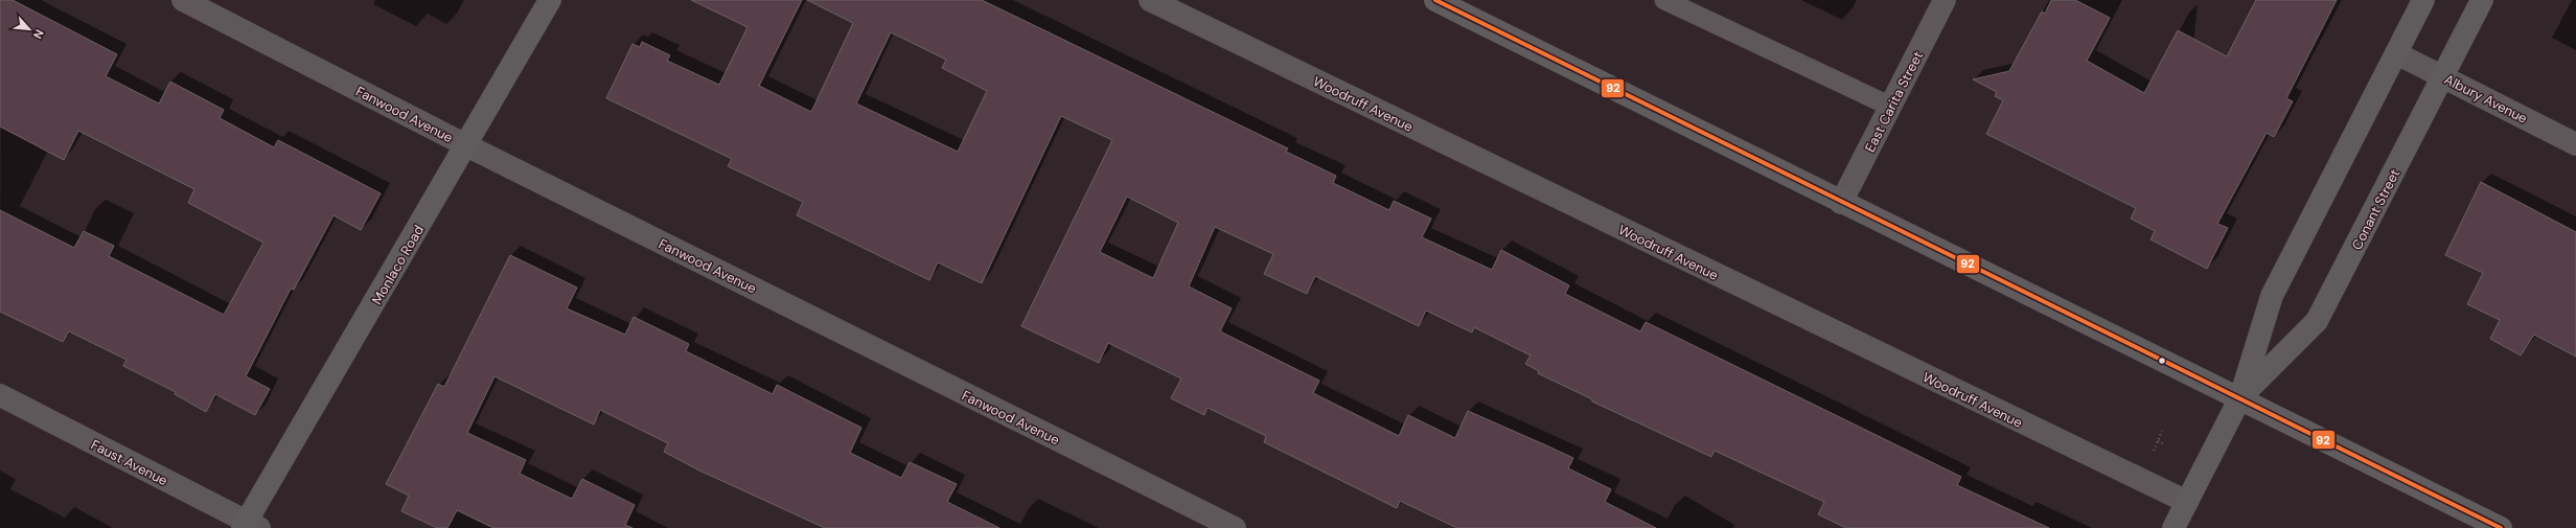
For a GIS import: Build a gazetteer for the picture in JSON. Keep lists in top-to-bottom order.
{
  "streets": {
    "street": [
      "Albury Avenue",
      "East Carita Street",
      "Woodruff Avenue",
      "Fanwood Avenue",
      "Conant Street",
      "Monlaco Road",
      "Faust Avenue"
    ]
  },
  "crossings": [
    ["Albury Avenue", "Conant Street"],
    ["Woodruff Avenue", "Conant Street"],
    ["Fanwood Avenue", "Monlaco Road"],
    ["Monlaco Road", "Faust Avenue"]
  ],
  "lines": ["transit line 92"],
  "north": "bottom right"
}
